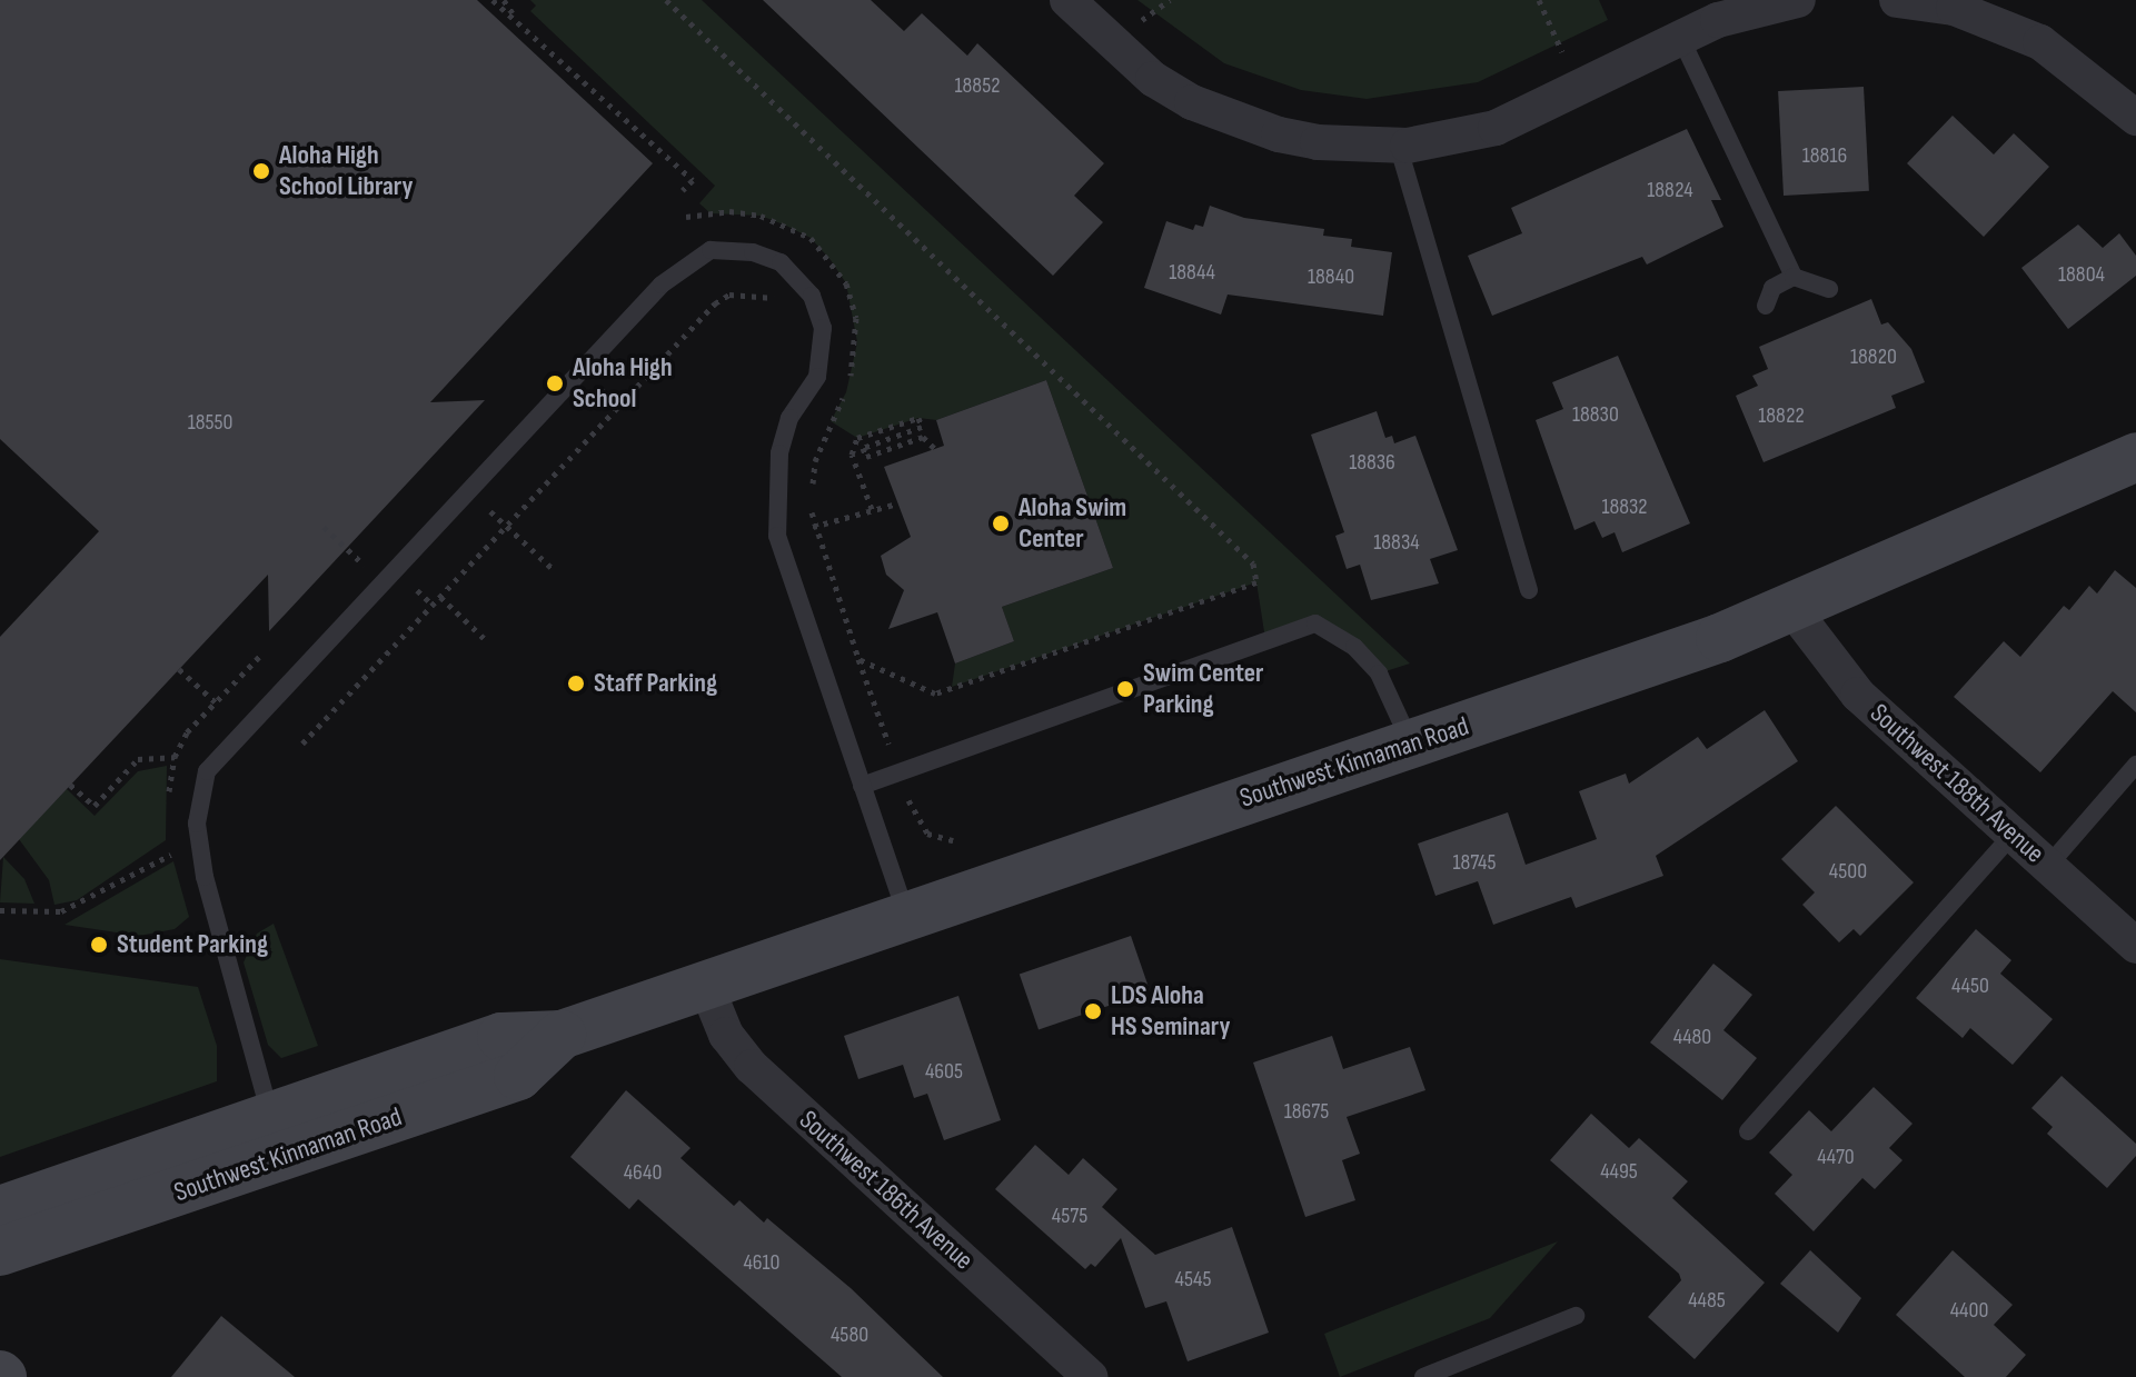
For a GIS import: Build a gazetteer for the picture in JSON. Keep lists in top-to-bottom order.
{
  "streets": {
    "main road": ["Southwest Kinnaman Road"],
    "street": ["Southwest 188th Avenue", "Southwest 186th Avenue"]
  },
  "crossings": [
    ["Southwest Kinnaman Road", "Southwest 188th Avenue"],
    ["Southwest Kinnaman Road", "Southwest 186th Avenue"]
  ],
  "places": [
    "Aloha High School Library",
    "Aloha High School",
    "Aloha Swim Center",
    "Staff Parking",
    "Swim Center Parking",
    "Student Parking",
    "LDS Aloha HS Seminary"
  ],
  "house_numbers": [
    "18852",
    "18816",
    "18824",
    "18844",
    "18804",
    "18840",
    "18820",
    "18830",
    "18822",
    "18550",
    "18836",
    "18832",
    "18834",
    "18745",
    "4500",
    "4450",
    "4480",
    "4605",
    "18675",
    "4470",
    "4495",
    "4640",
    "4575",
    "4610",
    "4545",
    "4485",
    "4400",
    "4580"
  ]
}
